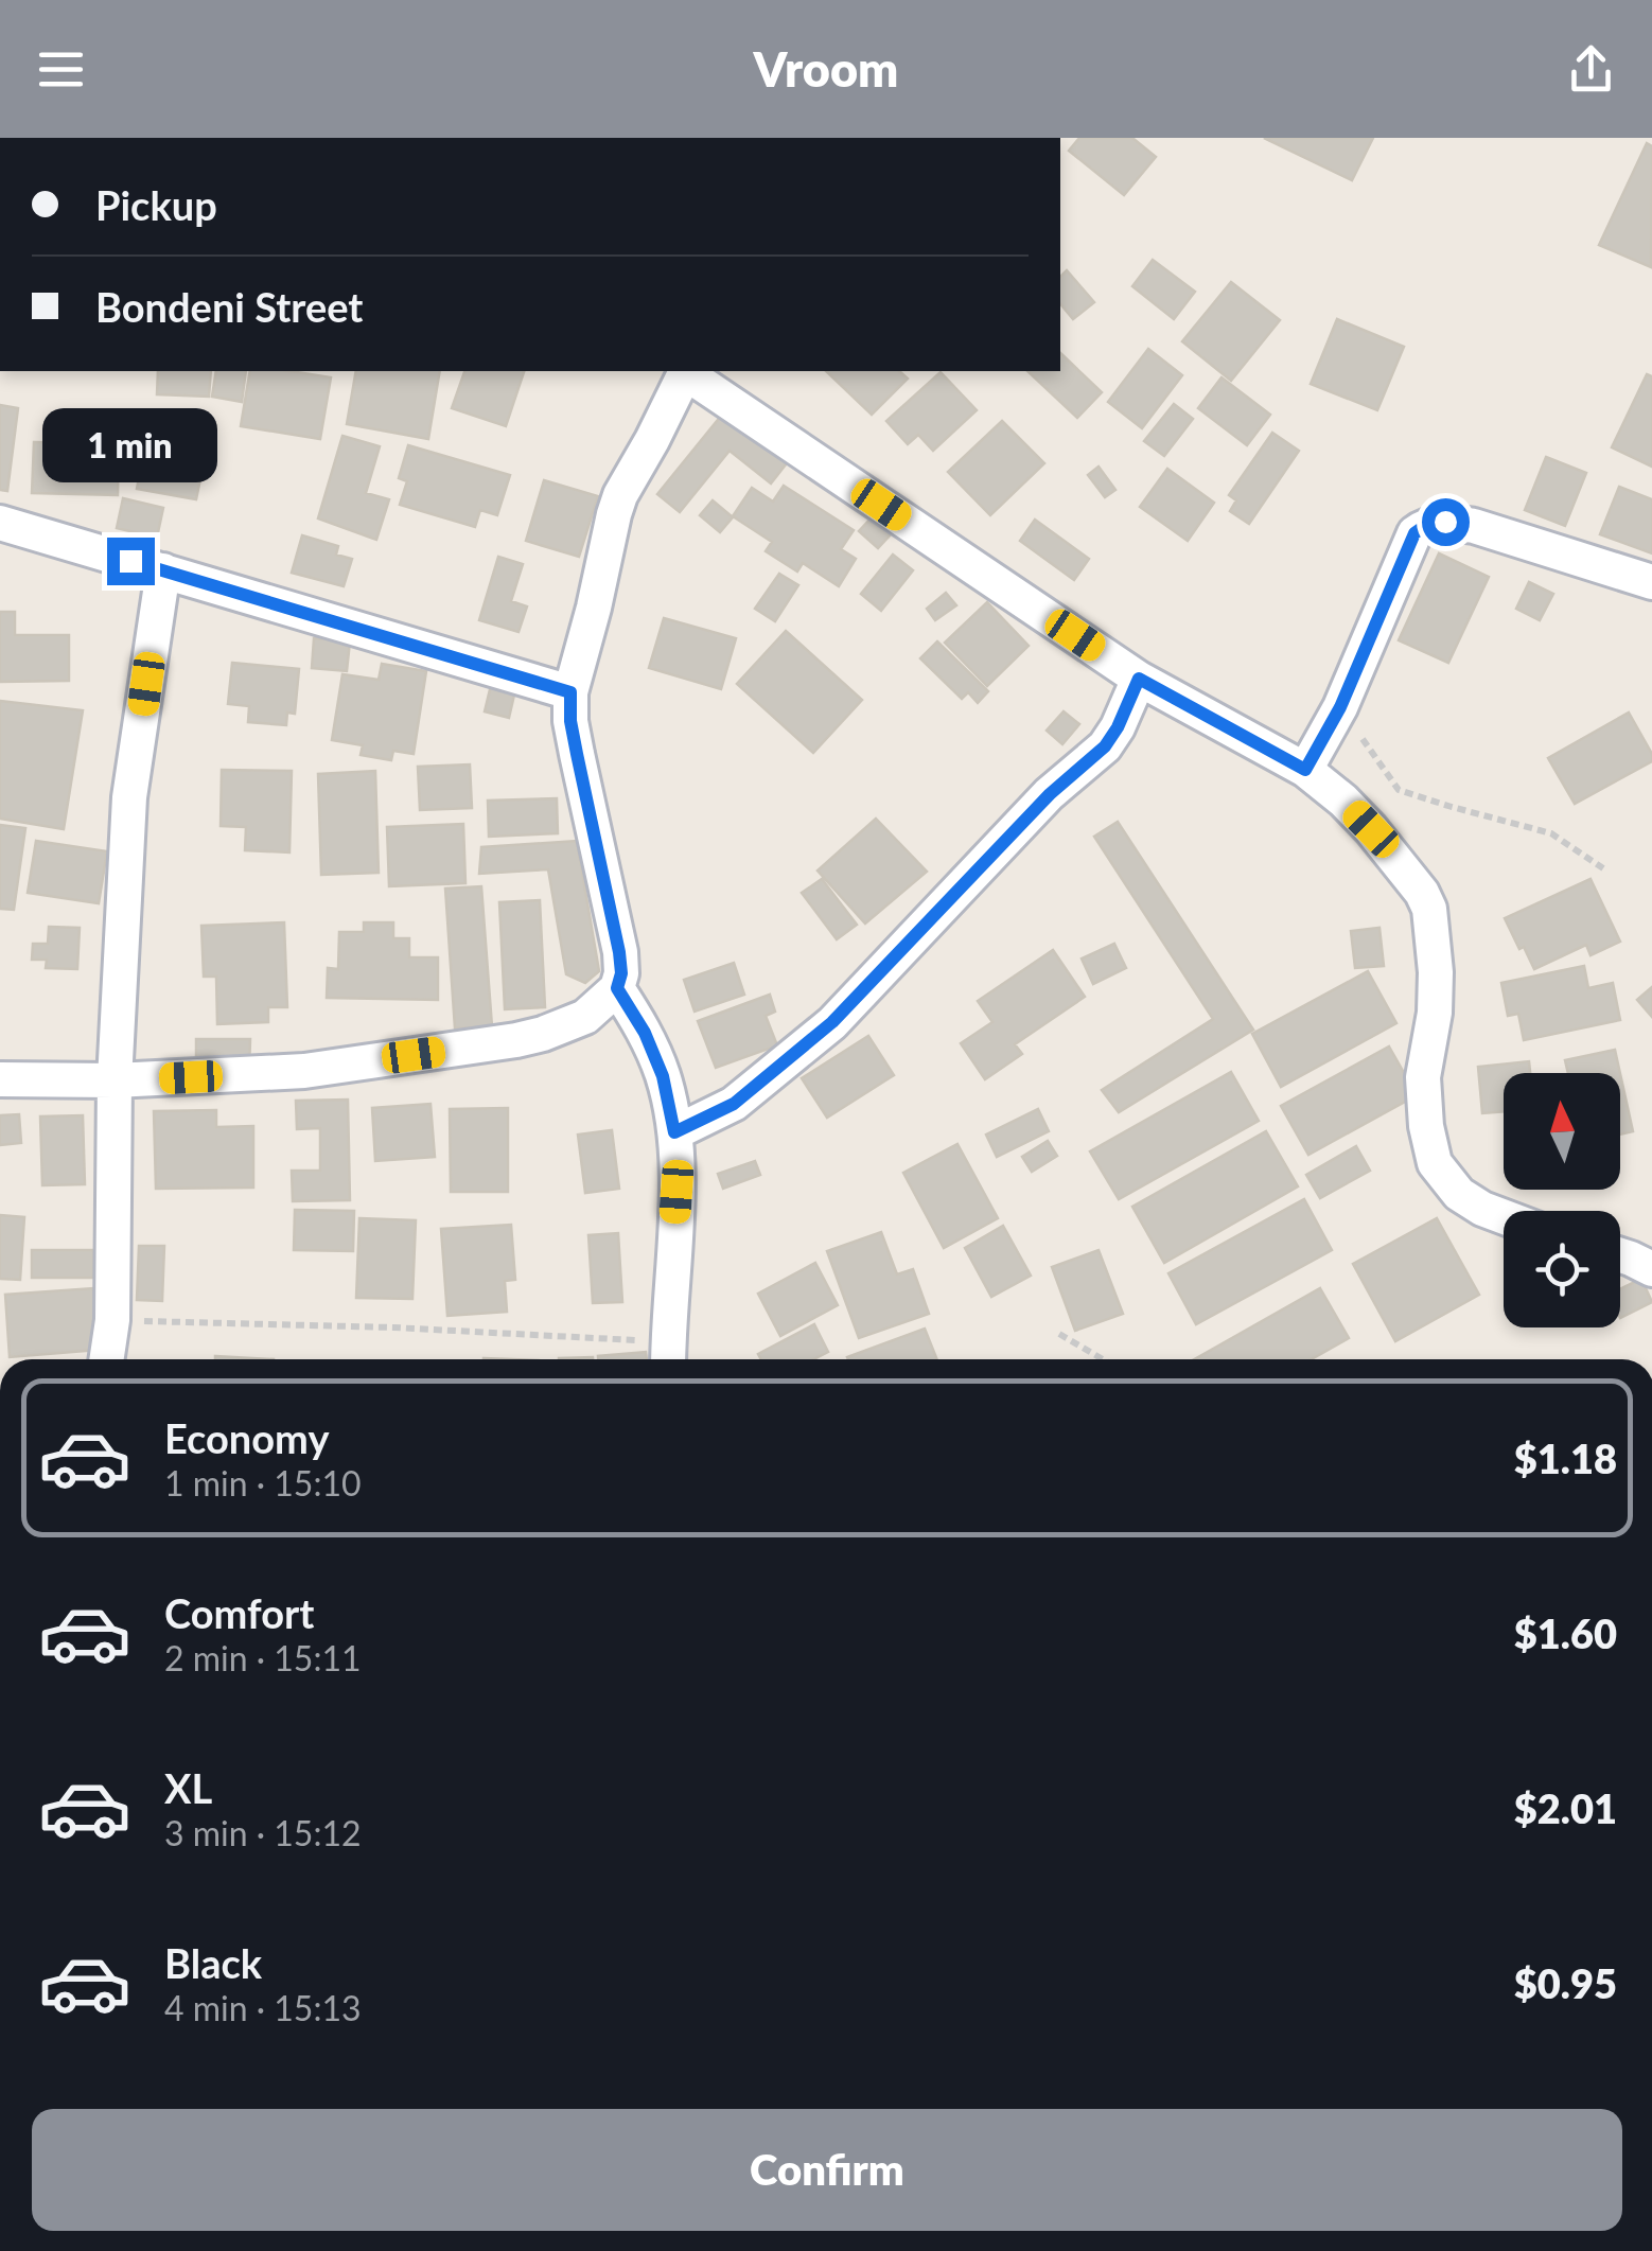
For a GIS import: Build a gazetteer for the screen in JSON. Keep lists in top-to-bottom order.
{
  "north": "top",
  "page": {
    "header": "Vroom",
    "banner": ["Pickup", "Bondeni Street"],
    "bubble": "1 min",
    "list": [
      {
        "name": "Economy",
        "note": "1 min · 15:10",
        "value": "$1.18"
      },
      {
        "name": "Comfort",
        "note": "2 min · 15:11",
        "value": "$1.60"
      },
      {
        "name": "XL",
        "note": "3 min · 15:12",
        "value": "$2.01"
      },
      {
        "name": "Black",
        "note": "4 min · 15:13",
        "value": "$0.95"
      }
    ],
    "buttons": "Confirm"
  }
}
